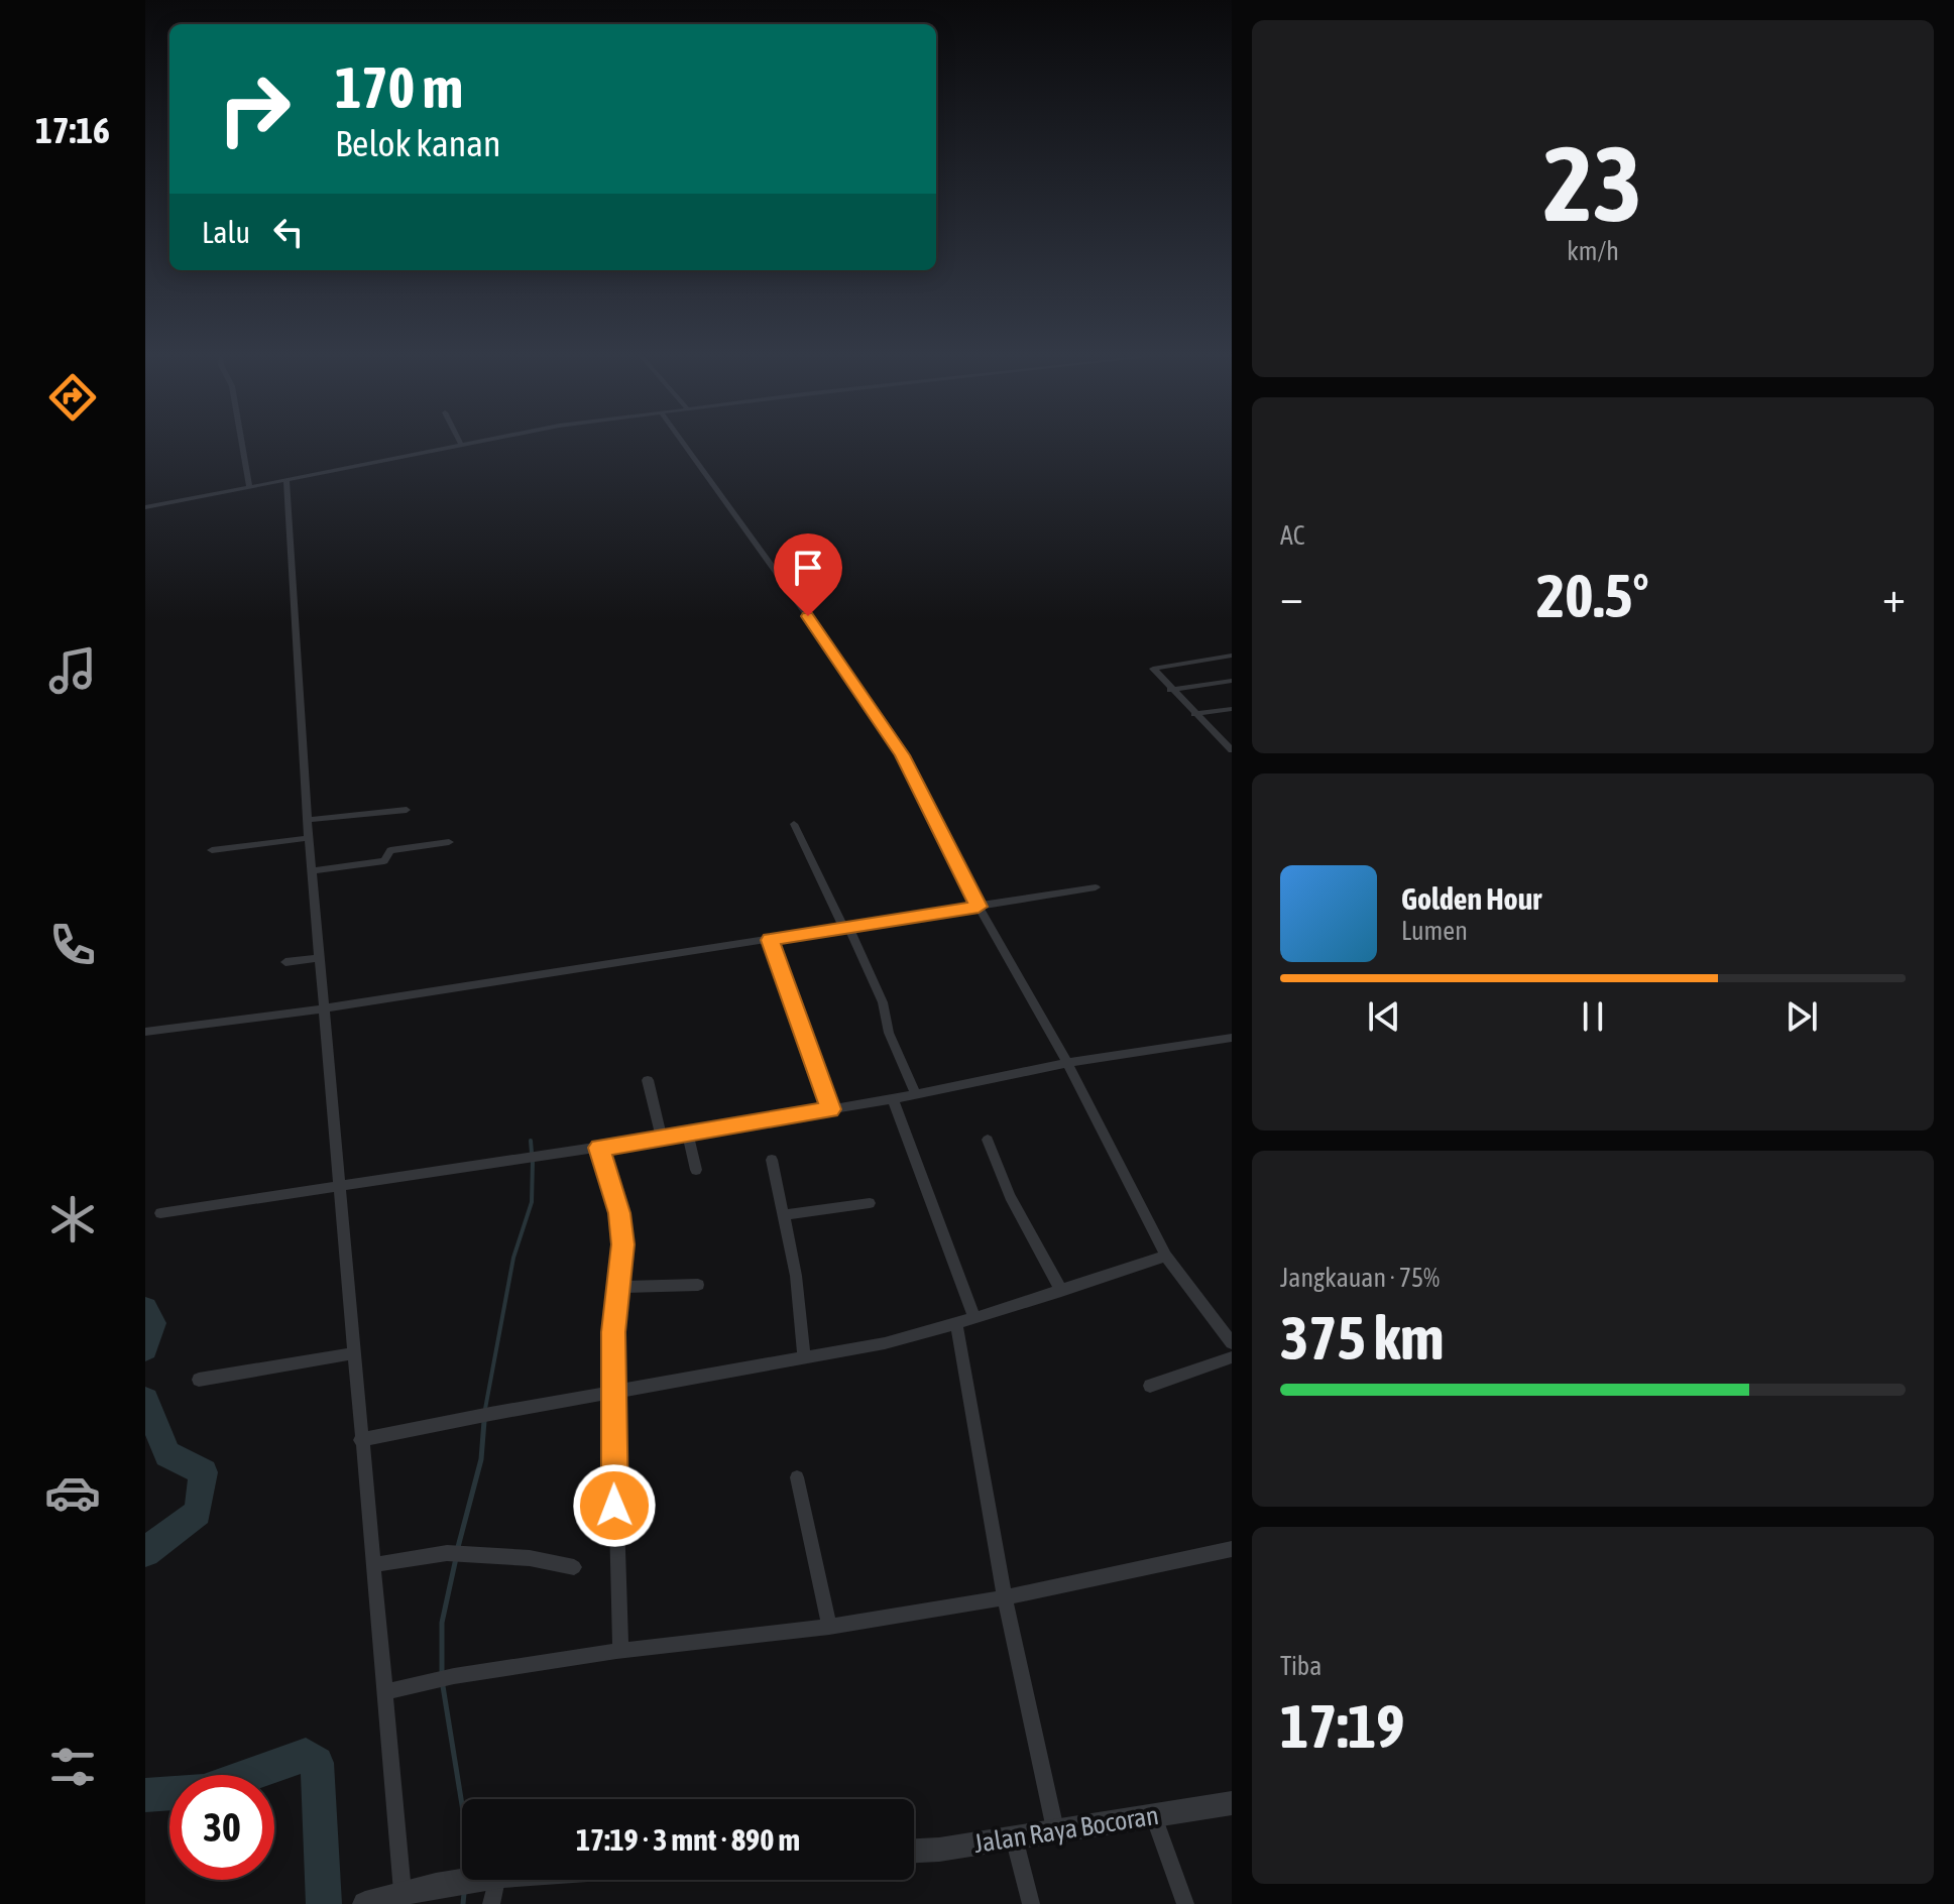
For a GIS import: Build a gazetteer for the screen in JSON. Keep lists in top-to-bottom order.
{
  "streets": {
    "street": ["Jalan Raya Bocoran"]
  },
  "page": {
    "tabs": "17:16",
    "tile": [
      ["23", "km/h"],
      "AC",
      ["Jangkauan · 75%", "375 km"],
      ["Tiba", "17:19"]
    ],
    "turn": ["170 m", "Belok kanan"],
    "then": "Lalu",
    "heat": ["−", "20.5°", "+"],
    "song": ["Golden Hour", "Lumen"],
    "limit": "30",
    "trip": "17:19 · 3 mnt · 890 m"
  }
}
